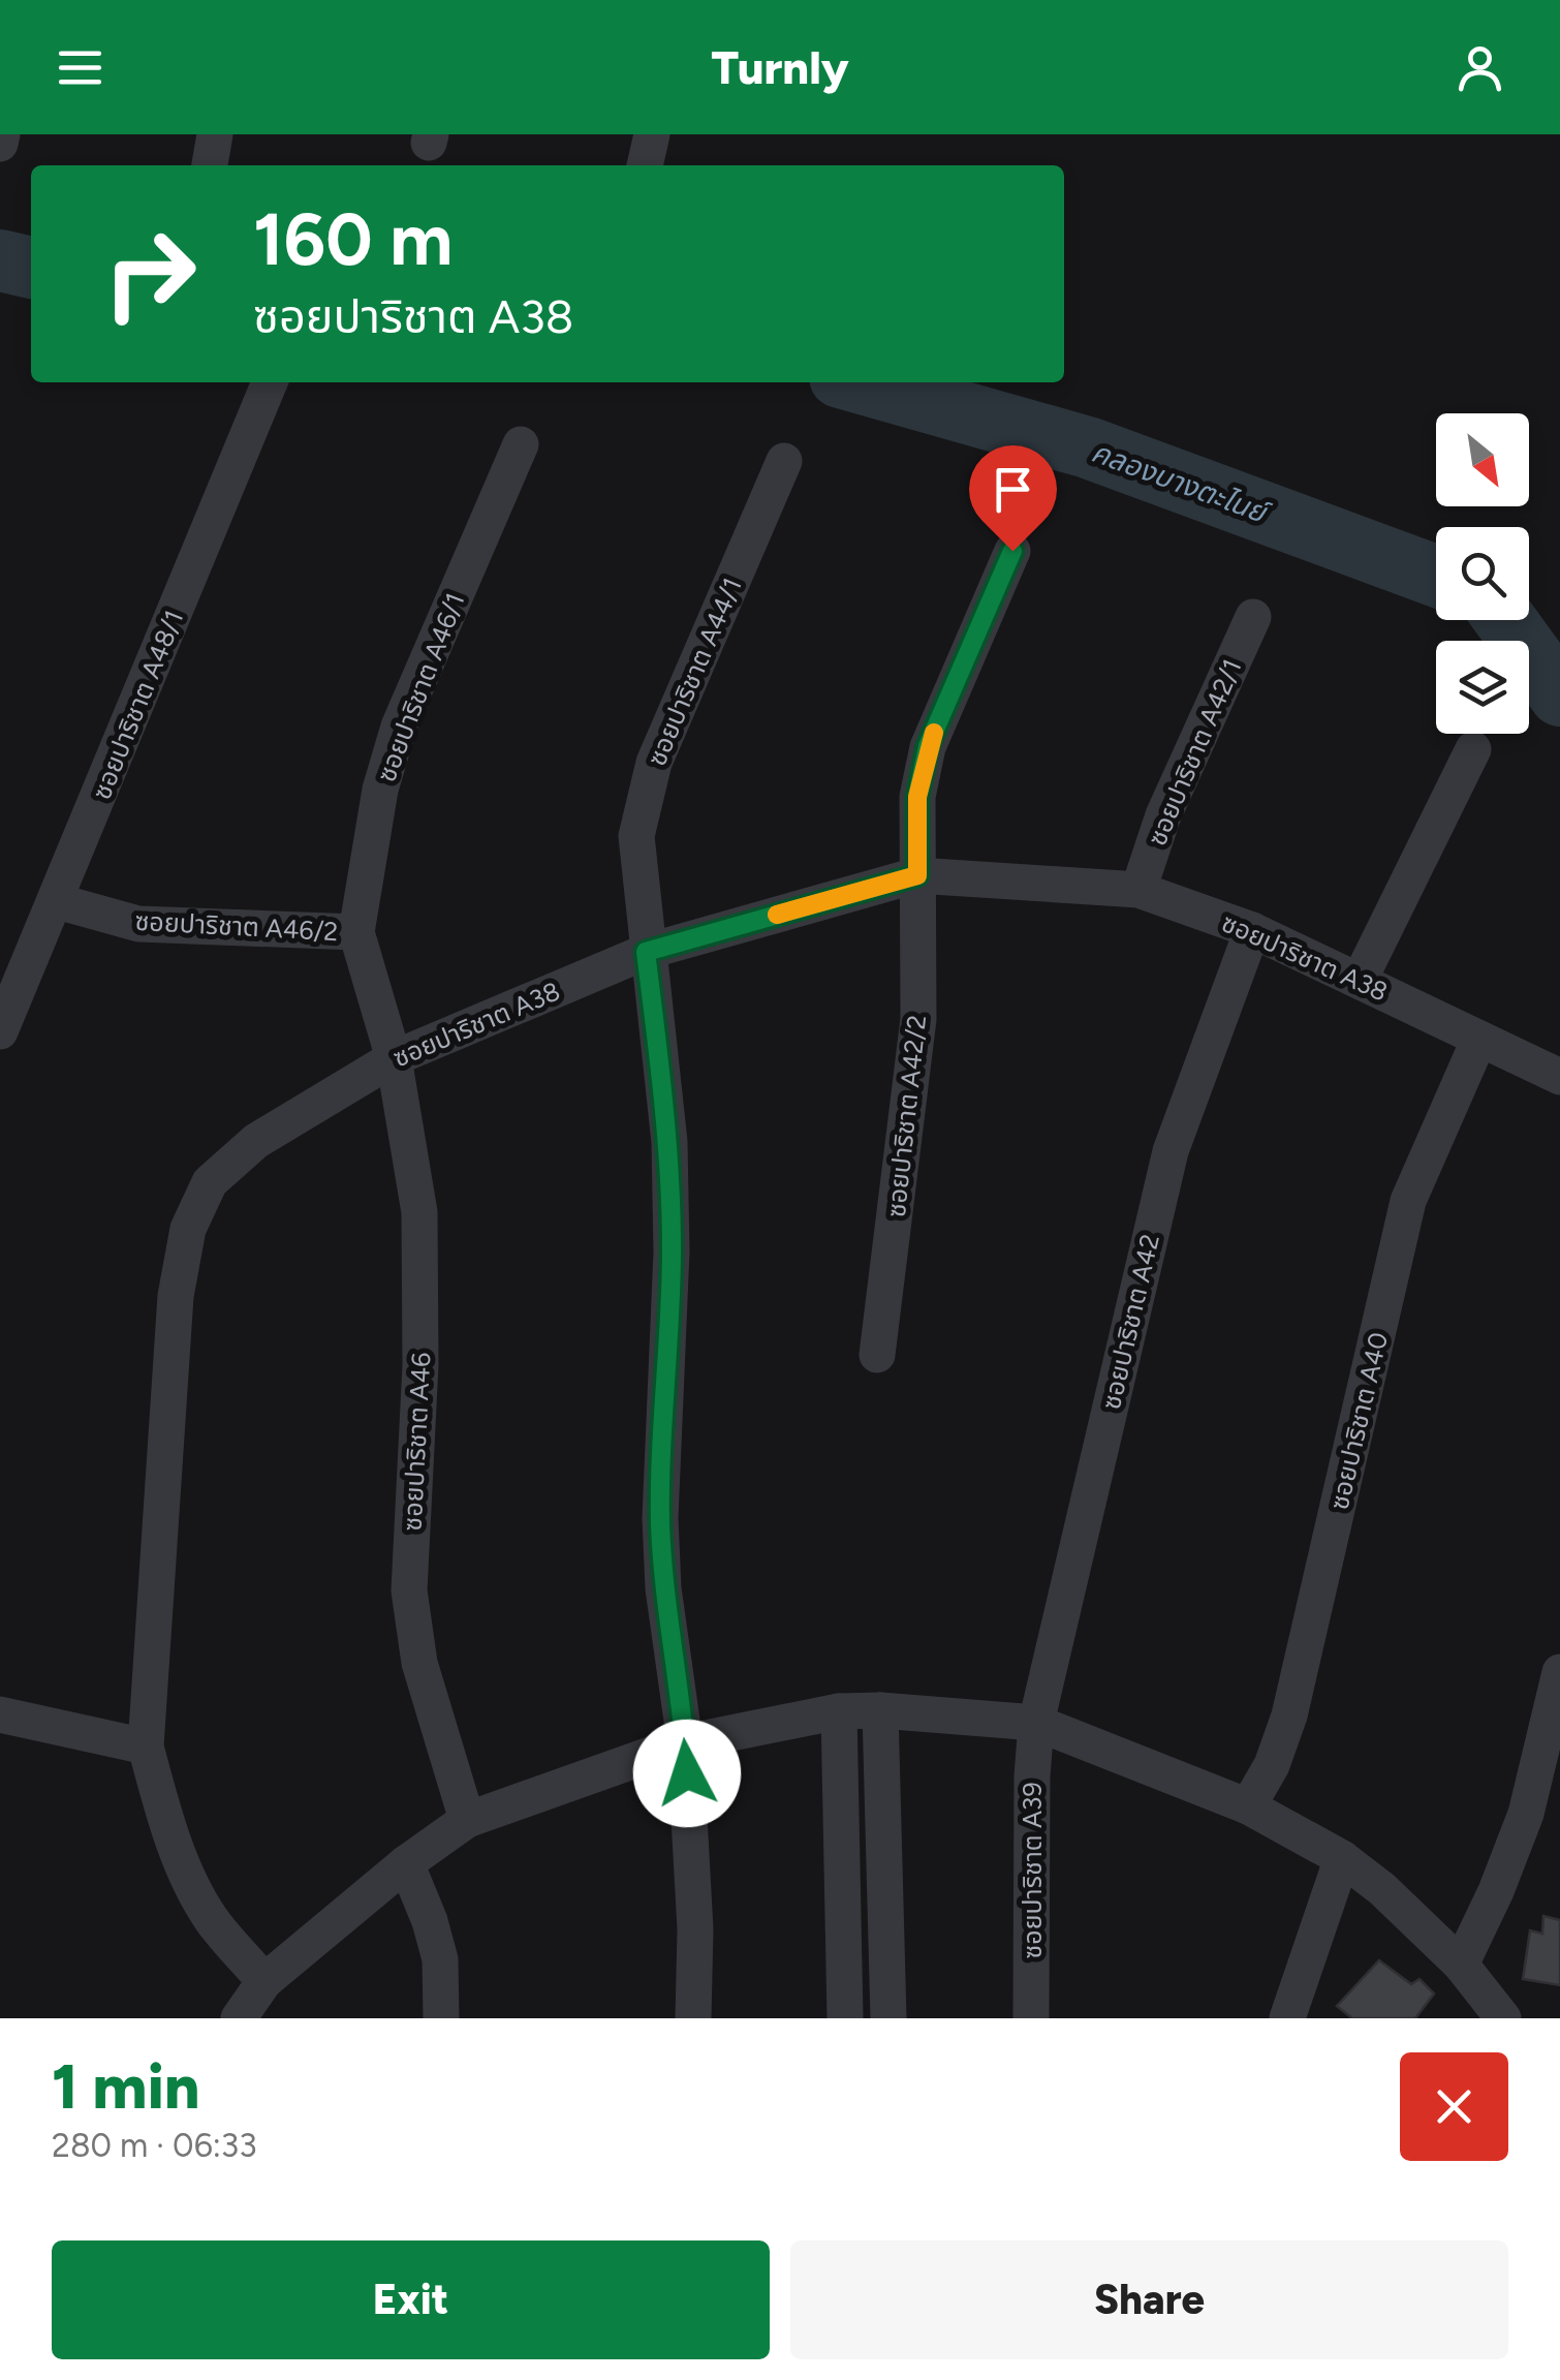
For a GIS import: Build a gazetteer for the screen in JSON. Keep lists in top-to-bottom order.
{
  "streets": {
    "street": [
      "ซอยปาริชาต A44/1",
      "ซอยปาริชาต A46/1",
      "ซอยปาริชาต A48/1",
      "ซอยปาริชาต A42/1",
      "ซอยปาริชาต A46/2",
      "ซอยปาริชาต A38",
      "ซอยปาริชาต A42/2",
      "ซอยปาริชาต A42",
      "ซอยปาริชาต A40",
      "ซอยปาริชาต A46",
      "ซอยปาริชาต A39"
    ]
  },
  "crossings": [
    ["ซอยปาริชาต A44/1", "ซอยปาริชาต A38"],
    ["ซอยปาริชาต A46/1", "ซอยปาริชาต A46/2"],
    ["ซอยปาริชาต A46/1", "ซอยปาริชาต A38"],
    ["ซอยปาริชาต A46/1", "ซอยปาริชาต A46"],
    ["ซอยปาริชาต A48/1", "ซอยปาริชาต A46/2"],
    ["ซอยปาริชาต A42/1", "ซอยปาริชาต A38"],
    ["ซอยปาริชาต A38", "ซอยปาริชาต A42/2"],
    ["ซอยปาริชาต A38", "ซอยปาริชาต A42"],
    ["ซอยปาริชาต A38", "ซอยปาริชาต A40"],
    ["ซอยปาริชาต A38", "ซอยปาริชาต A46"],
    ["ซอยปาริชาต A42", "ซอยปาริชาต A39"]
  ],
  "water": ["คลองบางตะไนย์"],
  "north": "bottom right",
  "page": {
    "header": "Turnly",
    "turn": ["160 m", "ซอยปาริชาต A38"],
    "heading": ["1 min", "280 m · 06:33"],
    "buttons": ["Exit", "Share"]
  }
}
